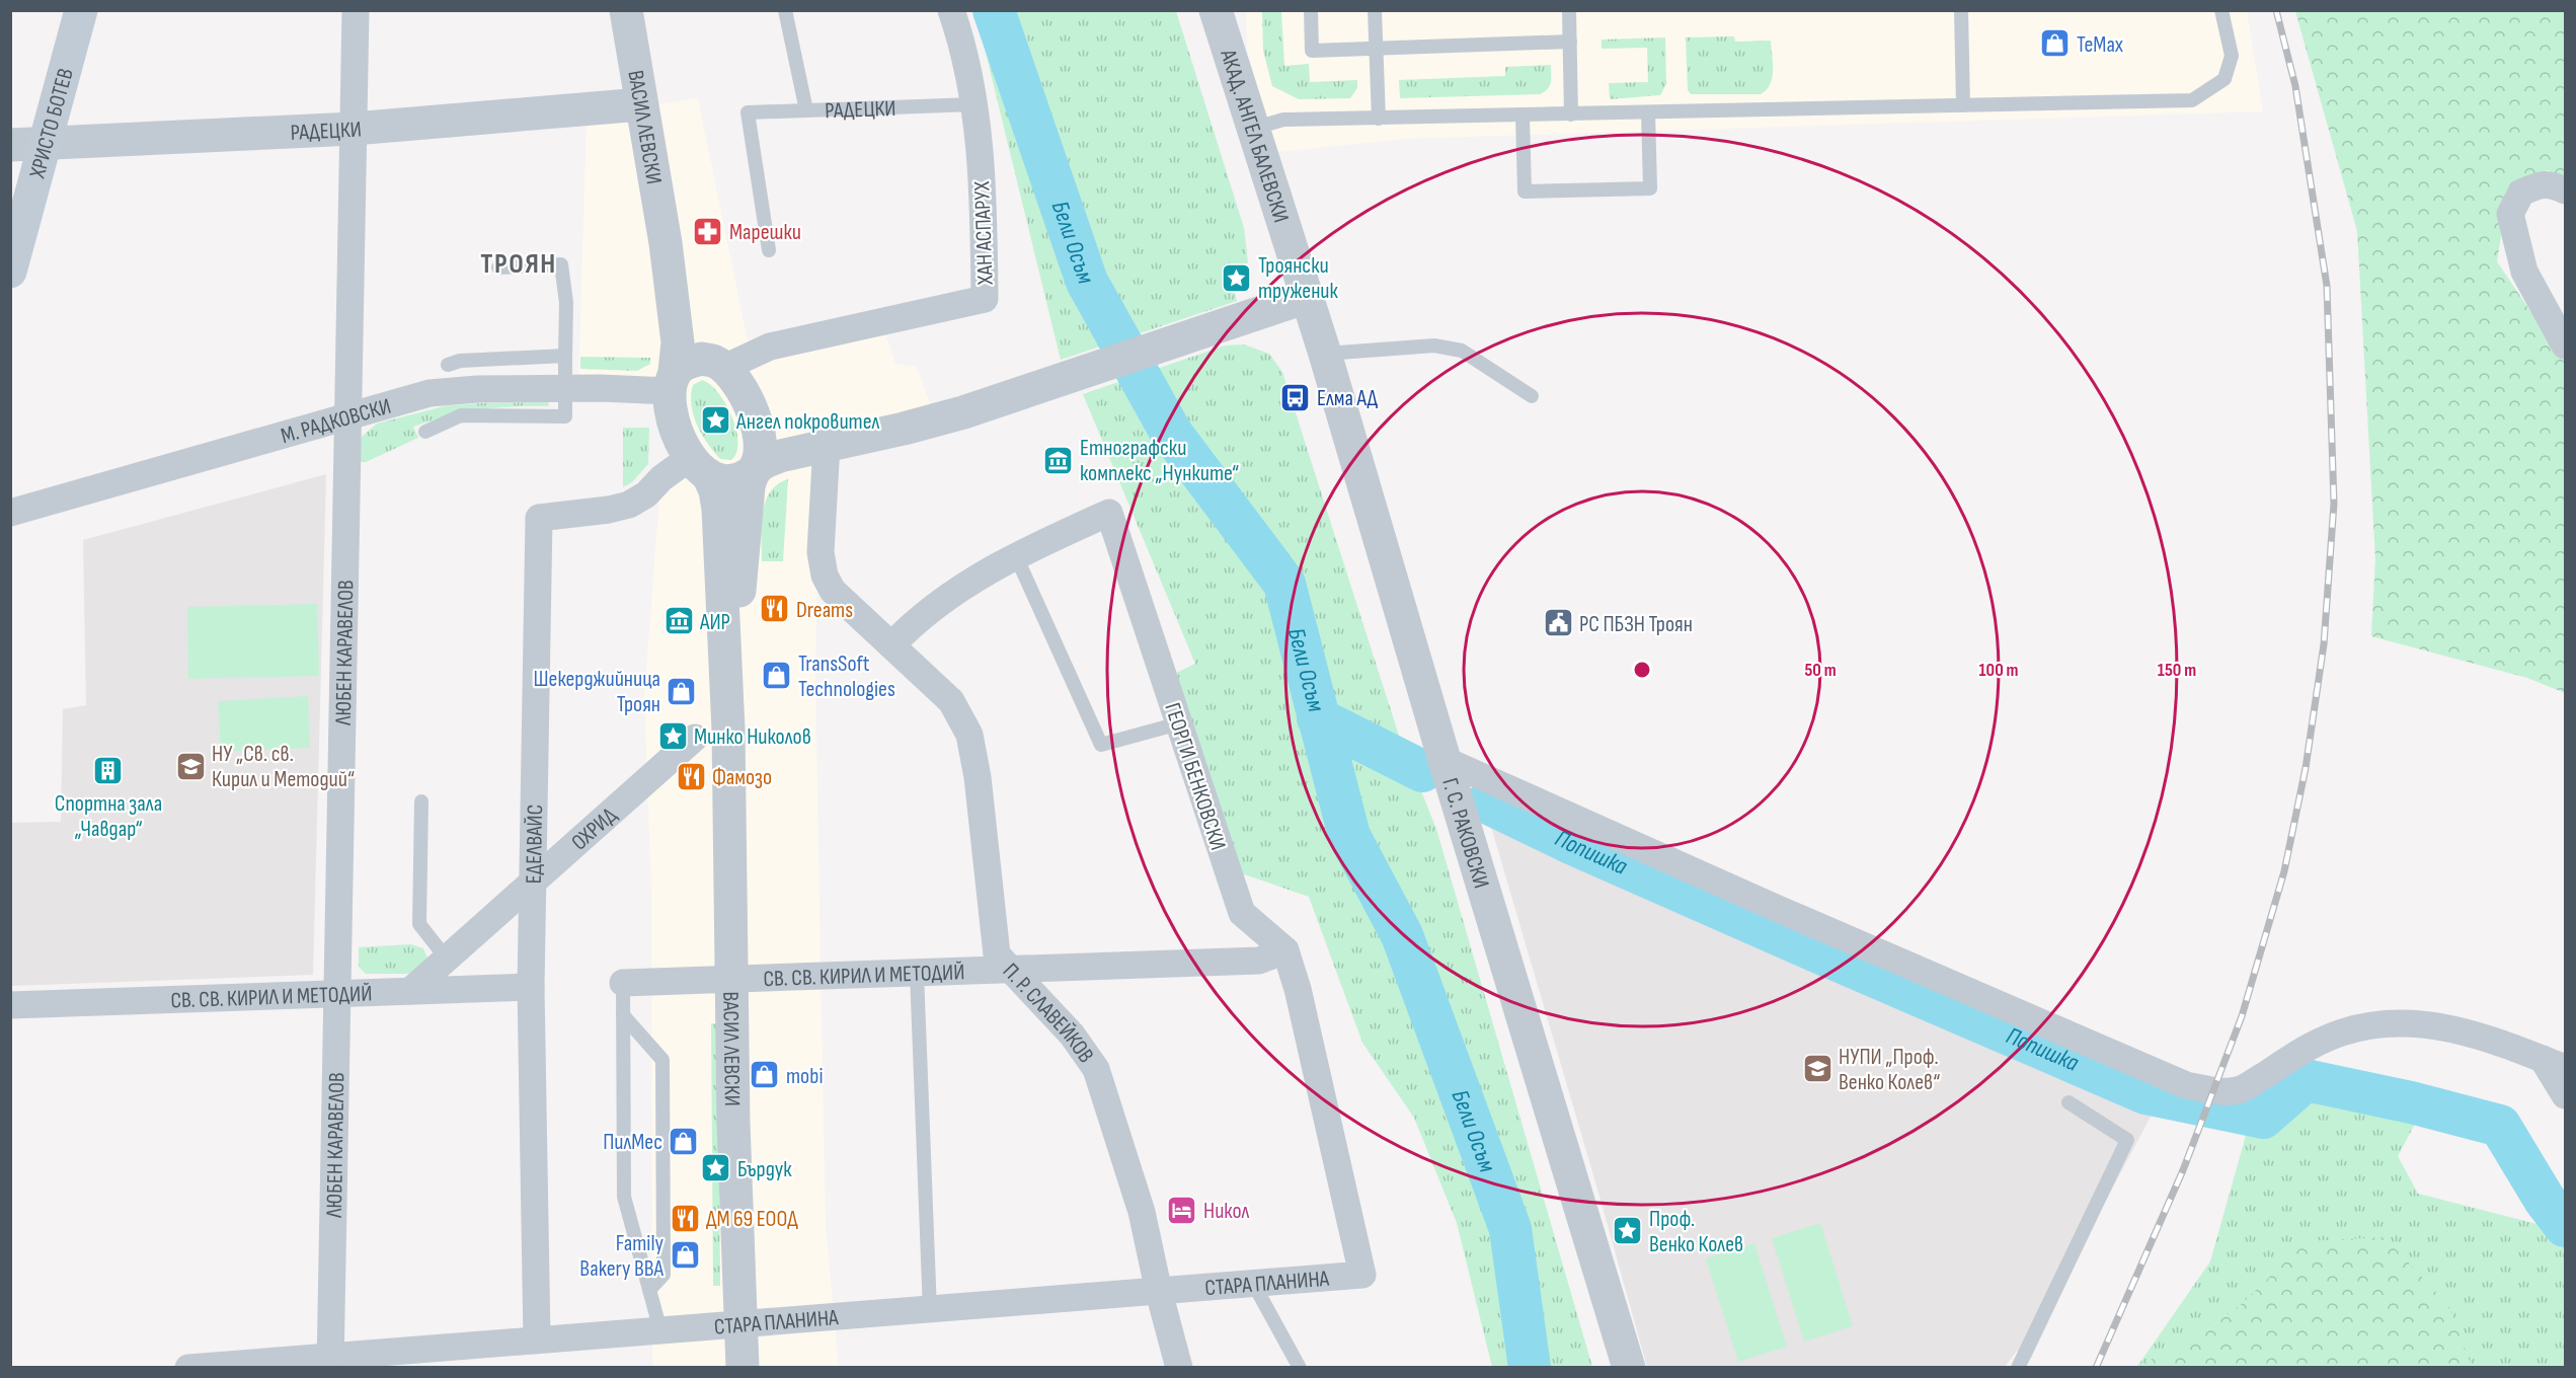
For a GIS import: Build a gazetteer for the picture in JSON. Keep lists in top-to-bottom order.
{
  "streets": {
    "main road": ["ХРИСТО БОТЕВ"],
    "street": [
      "РАДЕЦКИ",
      "ВАСИЛ ЛЕВСКИ",
      "АКАД. АНГЕЛ БАЛЕВСКИ",
      "ХАН АСПАРУХ",
      "М. РАДКОВСКИ",
      "ЛЮБЕН КАРАВЕЛОВ",
      "ГЕОРГИ БЕНКОВСКИ",
      "ОХРИД",
      "Г. С. РАКОВСКИ",
      "ЕДЕЛВАЙС",
      "СВ. СВ. КИРИЛ И МЕТОДИЙ",
      "П. Р. СЛАВЕЙКОВ",
      "СТАРА ПЛАНИНА"
    ]
  },
  "crossings": [
    ["РАДЕЦКИ", "ХРИСТО БОТЕВ"],
    ["РАДЕЦКИ", "ВАСИЛ ЛЕВСКИ"],
    ["РАДЕЦКИ", "ХАН АСПАРУХ"],
    ["РАДЕЦКИ", "ЛЮБЕН КАРАВЕЛОВ"],
    ["ВАСИЛ ЛЕВСКИ", "ХАН АСПАРУХ"],
    ["ВАСИЛ ЛЕВСКИ", "М. РАДКОВСКИ"],
    ["ВАСИЛ ЛЕВСКИ", "ЕДЕЛВАЙС"],
    ["ВАСИЛ ЛЕВСКИ", "СВ. СВ. КИРИЛ И МЕТОДИЙ"],
    ["ВАСИЛ ЛЕВСКИ", "СТАРА ПЛАНИНА"],
    ["АКАД. АНГЕЛ БАЛЕВСКИ", "Г. С. РАКОВСКИ"],
    ["ХАН АСПАРУХ", "М. РАДКОВСКИ"],
    ["ХАН АСПАРУХ", "ЕДЕЛВАЙС"],
    ["М. РАДКОВСКИ", "ЛЮБЕН КАРАВЕЛОВ"],
    ["М. РАДКОВСКИ", "ЕДЕЛВАЙС"],
    ["ЛЮБЕН КАРАВЕЛОВ", "СВ. СВ. КИРИЛ И МЕТОДИЙ"],
    ["ЛЮБЕН КАРАВЕЛОВ", "СТАРА ПЛАНИНА"],
    ["ГЕОРГИ БЕНКОВСКИ", "СВ. СВ. КИРИЛ И МЕТОДИЙ"],
    ["ГЕОРГИ БЕНКОВСКИ", "П. Р. СЛАВЕЙКОВ"],
    ["ГЕОРГИ БЕНКОВСКИ", "СТАРА ПЛАНИНА"],
    ["ОХРИД", "ЕДЕЛВАЙС"],
    ["ОХРИД", "СВ. СВ. КИРИЛ И МЕТОДИЙ"],
    ["ЕДЕЛВАЙС", "СВ. СВ. КИРИЛ И МЕТОДИЙ"],
    ["ЕДЕЛВАЙС", "СТАРА ПЛАНИНА"],
    ["СВ. СВ. КИРИЛ И МЕТОДИЙ", "П. Р. СЛАВЕЙКОВ"],
    ["СВ. СВ. КИРИЛ И МЕТОДИЙ", "СТАРА ПЛАНИНА"],
    ["П. Р. СЛАВЕЙКОВ", "СТАРА ПЛАНИНА"]
  ],
  "districts": ["ТРОЯН"],
  "water": ["Бели Осъм", "Попишка"],
  "places": {
    "shop": [
      "ТеМах",
      "TransSoft Technologies",
      "Шекерджийница Троян",
      "mobi",
      "ПилМес",
      "Family Bakery BBA"
    ],
    "pharmacy": ["Марешки"],
    "place": [
      "Троянски труженик",
      "Ангел покровител",
      "Минко Николов",
      "Бърдук",
      "Проф. Венко Колев"
    ],
    "bus stop": ["Елма АД"],
    "museum": ["Етнографски комплекс „Нунките“", "АИР"],
    "restaurant": ["Dreams", "Фамозо", "ДМ 69 ЕООД"],
    "public building": ["РС ПБЗН Троян"],
    "school or university": ["НУ „Св. св. Кирил и Методий“", "НУПИ „Проф. Венко Колев“"],
    "building": ["Спортна зала „Чавдар“"],
    "hotel": ["Никол"]
  },
  "rings": ["50 m", "100 m", "150 m"]
}
